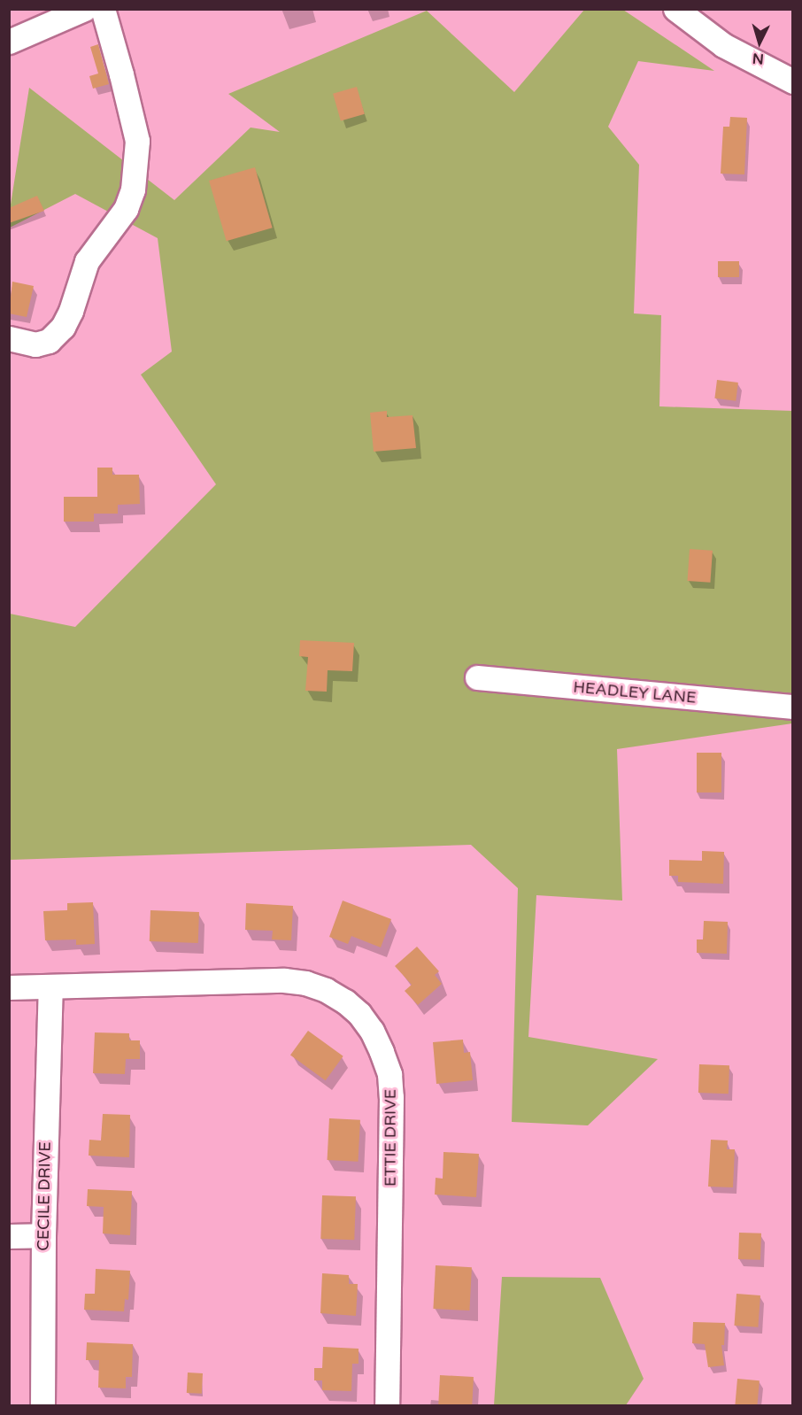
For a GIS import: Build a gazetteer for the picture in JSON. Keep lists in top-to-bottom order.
{
  "streets": {
    "street": ["HEADLEY LANE", "ETTIE DRIVE", "CECILE DRIVE"]
  },
  "crossings": [
    ["ETTIE DRIVE", "CECILE DRIVE"]
  ],
  "north": "bottom"
}
